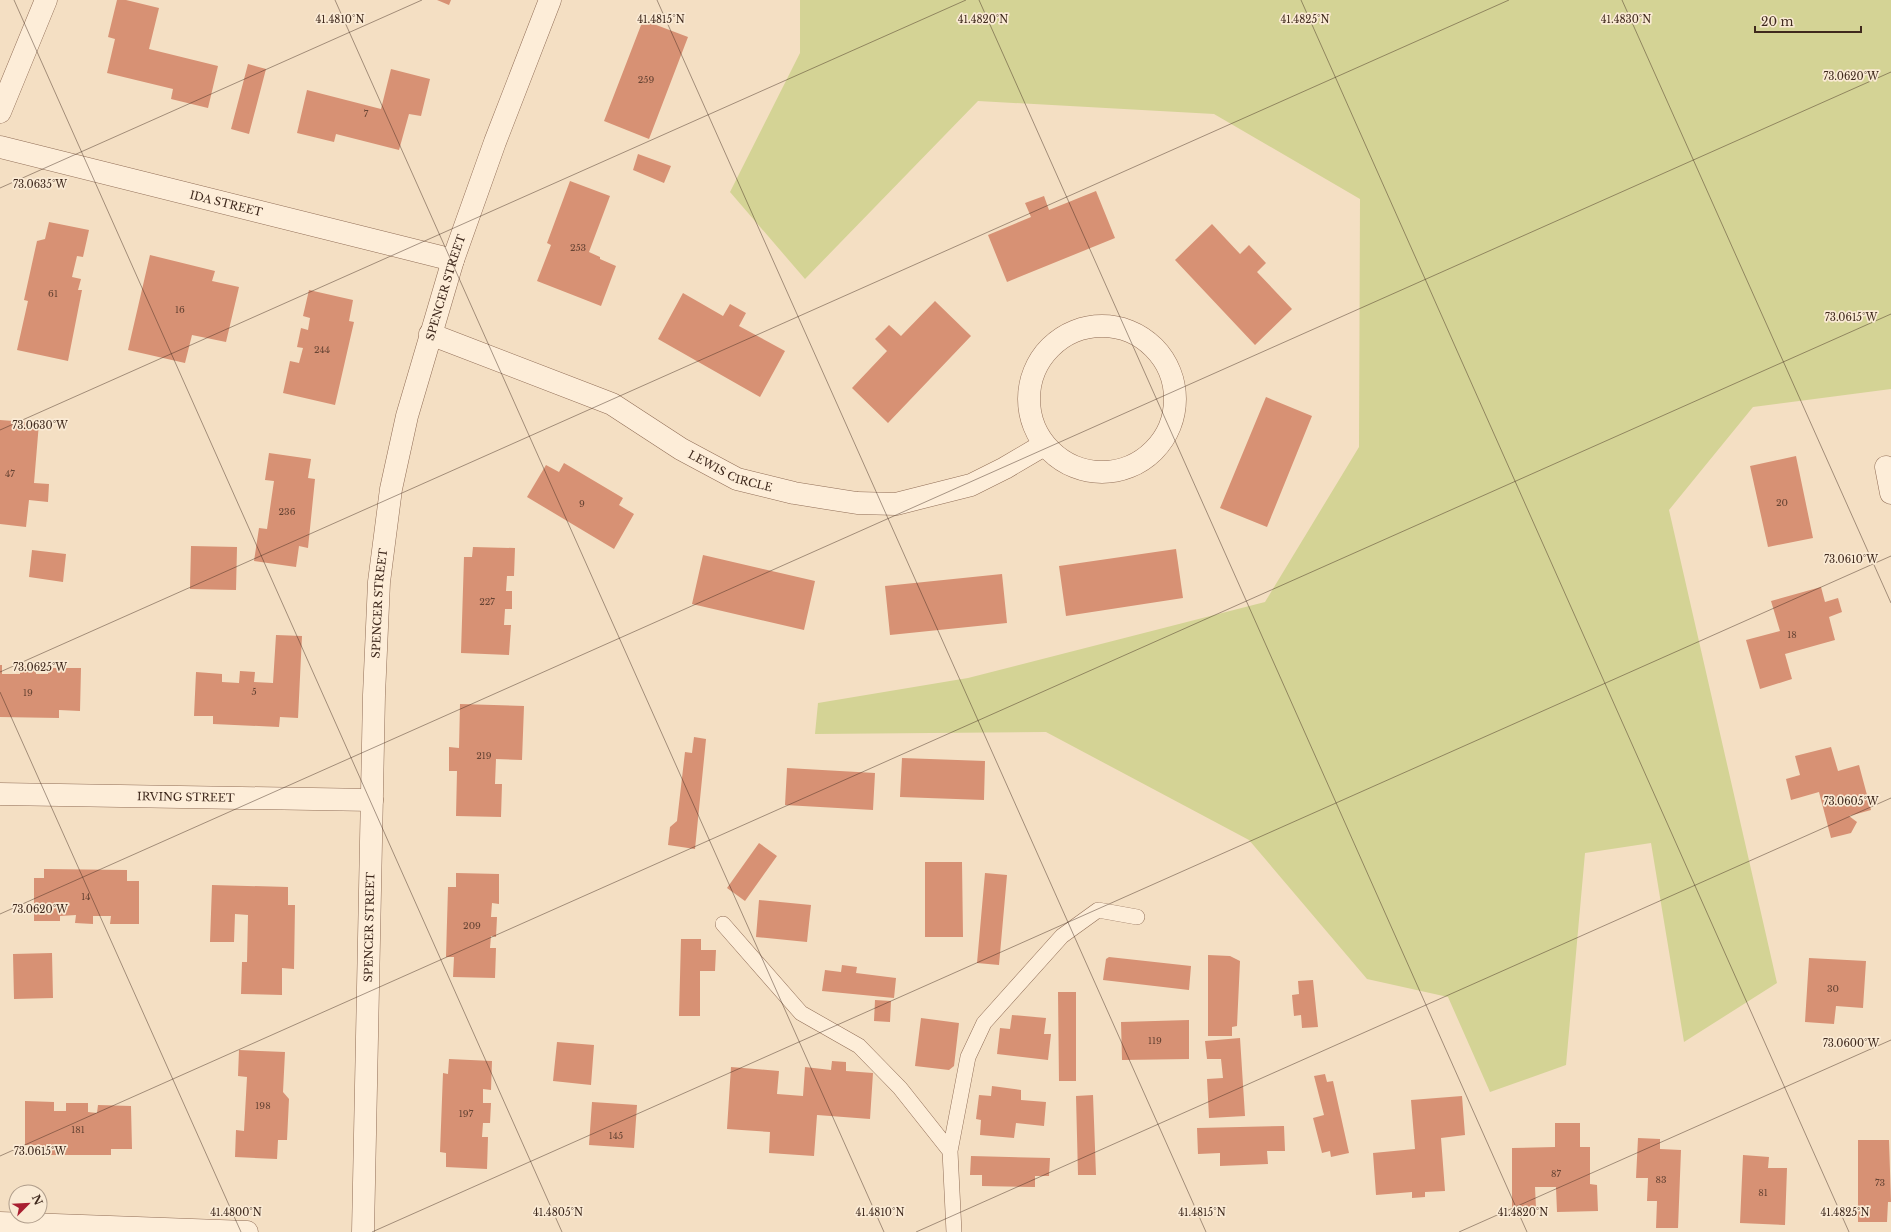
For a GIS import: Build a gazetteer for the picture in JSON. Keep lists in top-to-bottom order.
{
  "streets": {
    "street": [
      "IDA STREET",
      "SPENCER STREET",
      "LEWIS CIRCLE",
      "IRVING STREET"
    ]
  },
  "crossings": [
    ["IDA STREET", "SPENCER STREET"],
    ["SPENCER STREET", "LEWIS CIRCLE"],
    ["SPENCER STREET", "IRVING STREET"]
  ],
  "house_numbers": [
    "259",
    "7",
    "253",
    "61",
    "16",
    "244",
    "47",
    "20",
    "9",
    "236",
    "227",
    "18",
    "5",
    "19",
    "219",
    "14",
    "209",
    "30",
    "119",
    "198",
    "197",
    "181",
    "145",
    "87",
    "83",
    "73",
    "81"
  ],
  "scale_bar": "20 m",
  "north": "top right",
  "coordinates": [
    "41.4810°N",
    "41.4815°N",
    "41.4820°N",
    "41.4825°N",
    "41.4830°N",
    "73.0620°W",
    "73.0635°W",
    "73.0615°W",
    "73.0630°W",
    "73.0610°W",
    "73.0625°W",
    "73.0605°W",
    "73.0600°W",
    "41.4800°N",
    "41.4805°N"
  ]
}
